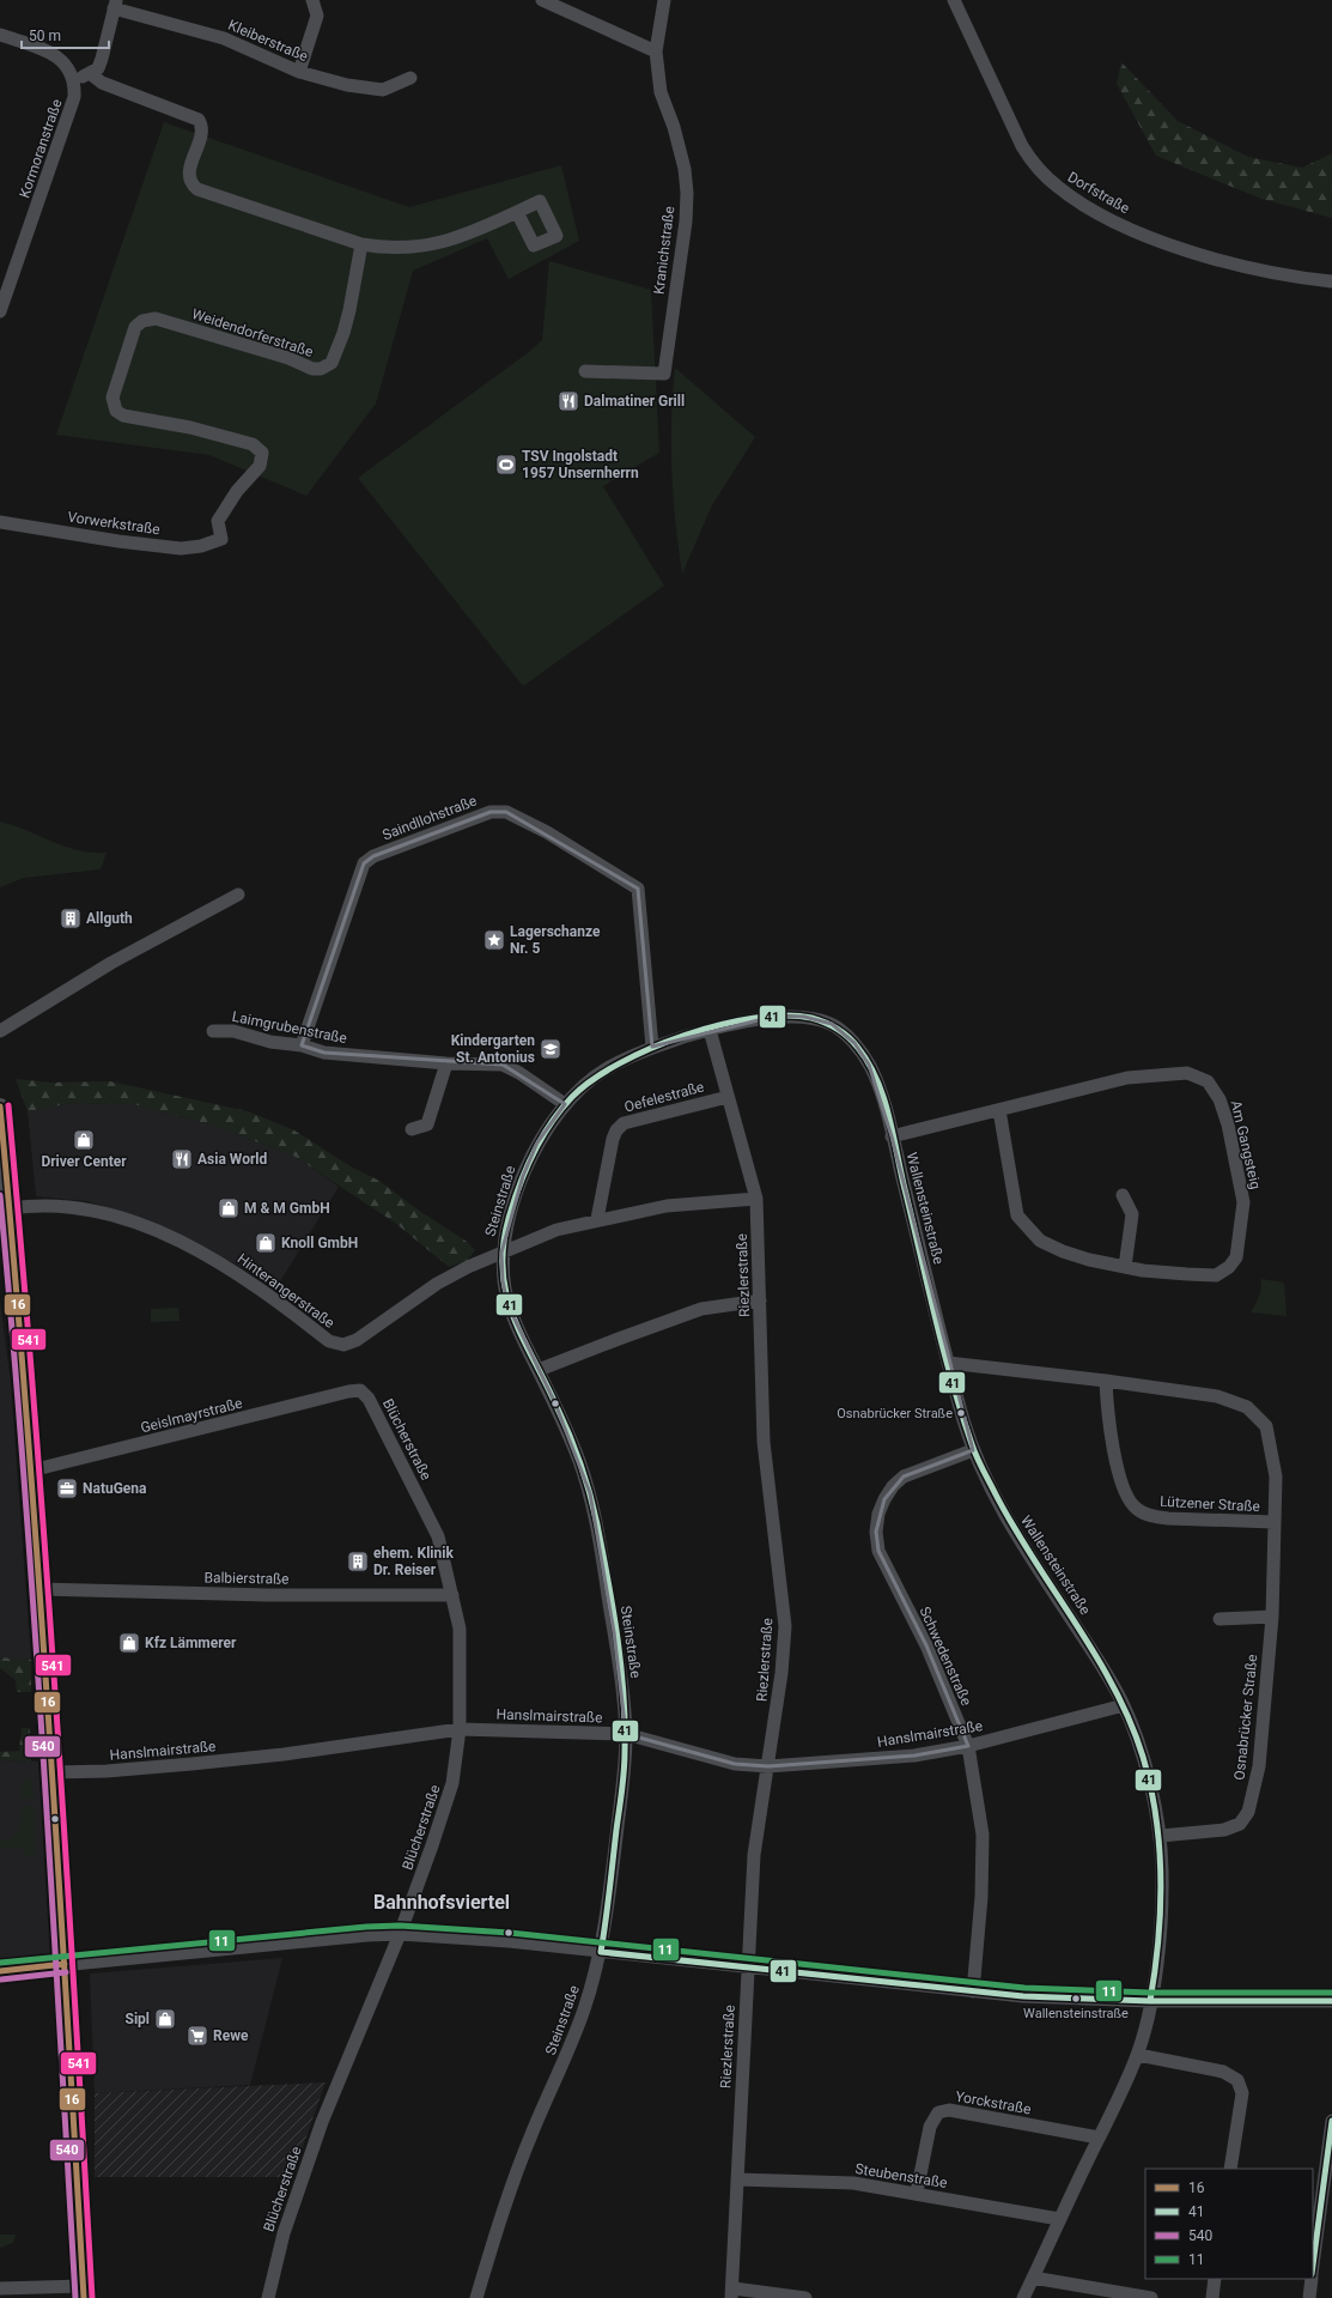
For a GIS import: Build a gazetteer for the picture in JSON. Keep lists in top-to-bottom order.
{
  "streets": {
    "street": [
      "Kleiberstraße",
      "Kormoranstraße",
      "Dorfstraße",
      "Kranichstraße",
      "Weidendorferstraße",
      "Vorwerkstraße",
      "Saindllohstraße",
      "Laimgrubenstraße",
      "Oefelestraße",
      "Am Gangsteig",
      "Steinstraße",
      "Wallensteinstraße",
      "Riezlerstraße",
      "Hinterangerstraße",
      "Geislmayrstraße",
      "Blücherstraße",
      "Lützener Straße",
      "Balbierstraße",
      "Schwedenstraße",
      "Hanslmairstraße",
      "Osnabrücker Straße",
      "Yorckstraße",
      "Steubenstraße"
    ]
  },
  "crossings": [
    ["Weidendorferstraße", "Vorwerkstraße"],
    ["Saindllohstraße", "Laimgrubenstraße"],
    ["Saindllohstraße", "Steinstraße"],
    ["Saindllohstraße", "Wallensteinstraße"],
    ["Laimgrubenstraße", "Steinstraße"],
    ["Oefelestraße", "Riezlerstraße"],
    ["Am Gangsteig", "Wallensteinstraße"],
    ["Steinstraße", "Wallensteinstraße"],
    ["Steinstraße", "Hinterangerstraße"],
    ["Steinstraße", "Hanslmairstraße"],
    ["Wallensteinstraße", "Riezlerstraße"],
    ["Wallensteinstraße", "Schwedenstraße"],
    ["Wallensteinstraße", "Hanslmairstraße"],
    ["Wallensteinstraße", "Osnabrücker Straße"],
    ["Wallensteinstraße", "Yorckstraße"],
    ["Wallensteinstraße", "Steubenstraße"],
    ["Riezlerstraße", "Hanslmairstraße"],
    ["Riezlerstraße", "Steubenstraße"],
    ["Geislmayrstraße", "Blücherstraße"],
    ["Blücherstraße", "Balbierstraße"],
    ["Blücherstraße", "Hanslmairstraße"],
    ["Lützener Straße", "Osnabrücker Straße"],
    ["Schwedenstraße", "Hanslmairstraße"],
    ["Yorckstraße", "Steubenstraße"]
  ],
  "districts": ["Bahnhofsviertel"],
  "places": {
    "restaurant": ["Dalmatiner Grill", "Asia World"],
    "sports": ["TSV Ingolstadt 1957 Unsernherrn"],
    "building": ["Allguth", "ehem. Klinik Dr. Reiser"],
    "place": ["Lagerschanze Nr. 5"],
    "school or university": ["Kindergarten St. Antonius"],
    "shop": [
      "Driver Center",
      "M & M GmbH",
      "Knoll GmbH",
      "Kfz Lämmerer",
      "Sipl"
    ],
    "other": ["Osnabrücker Straße", "Wallensteinstraße"],
    "office": ["NatuGena"],
    "supermarket": ["Rewe"]
  },
  "lines": [
    "transit line 41",
    "transit line 541",
    "transit line 16",
    "transit line 540",
    "transit line 11"
  ],
  "legend": [
    "16",
    "41",
    "540",
    "11"
  ],
  "scale_bar": "50 m"
}
